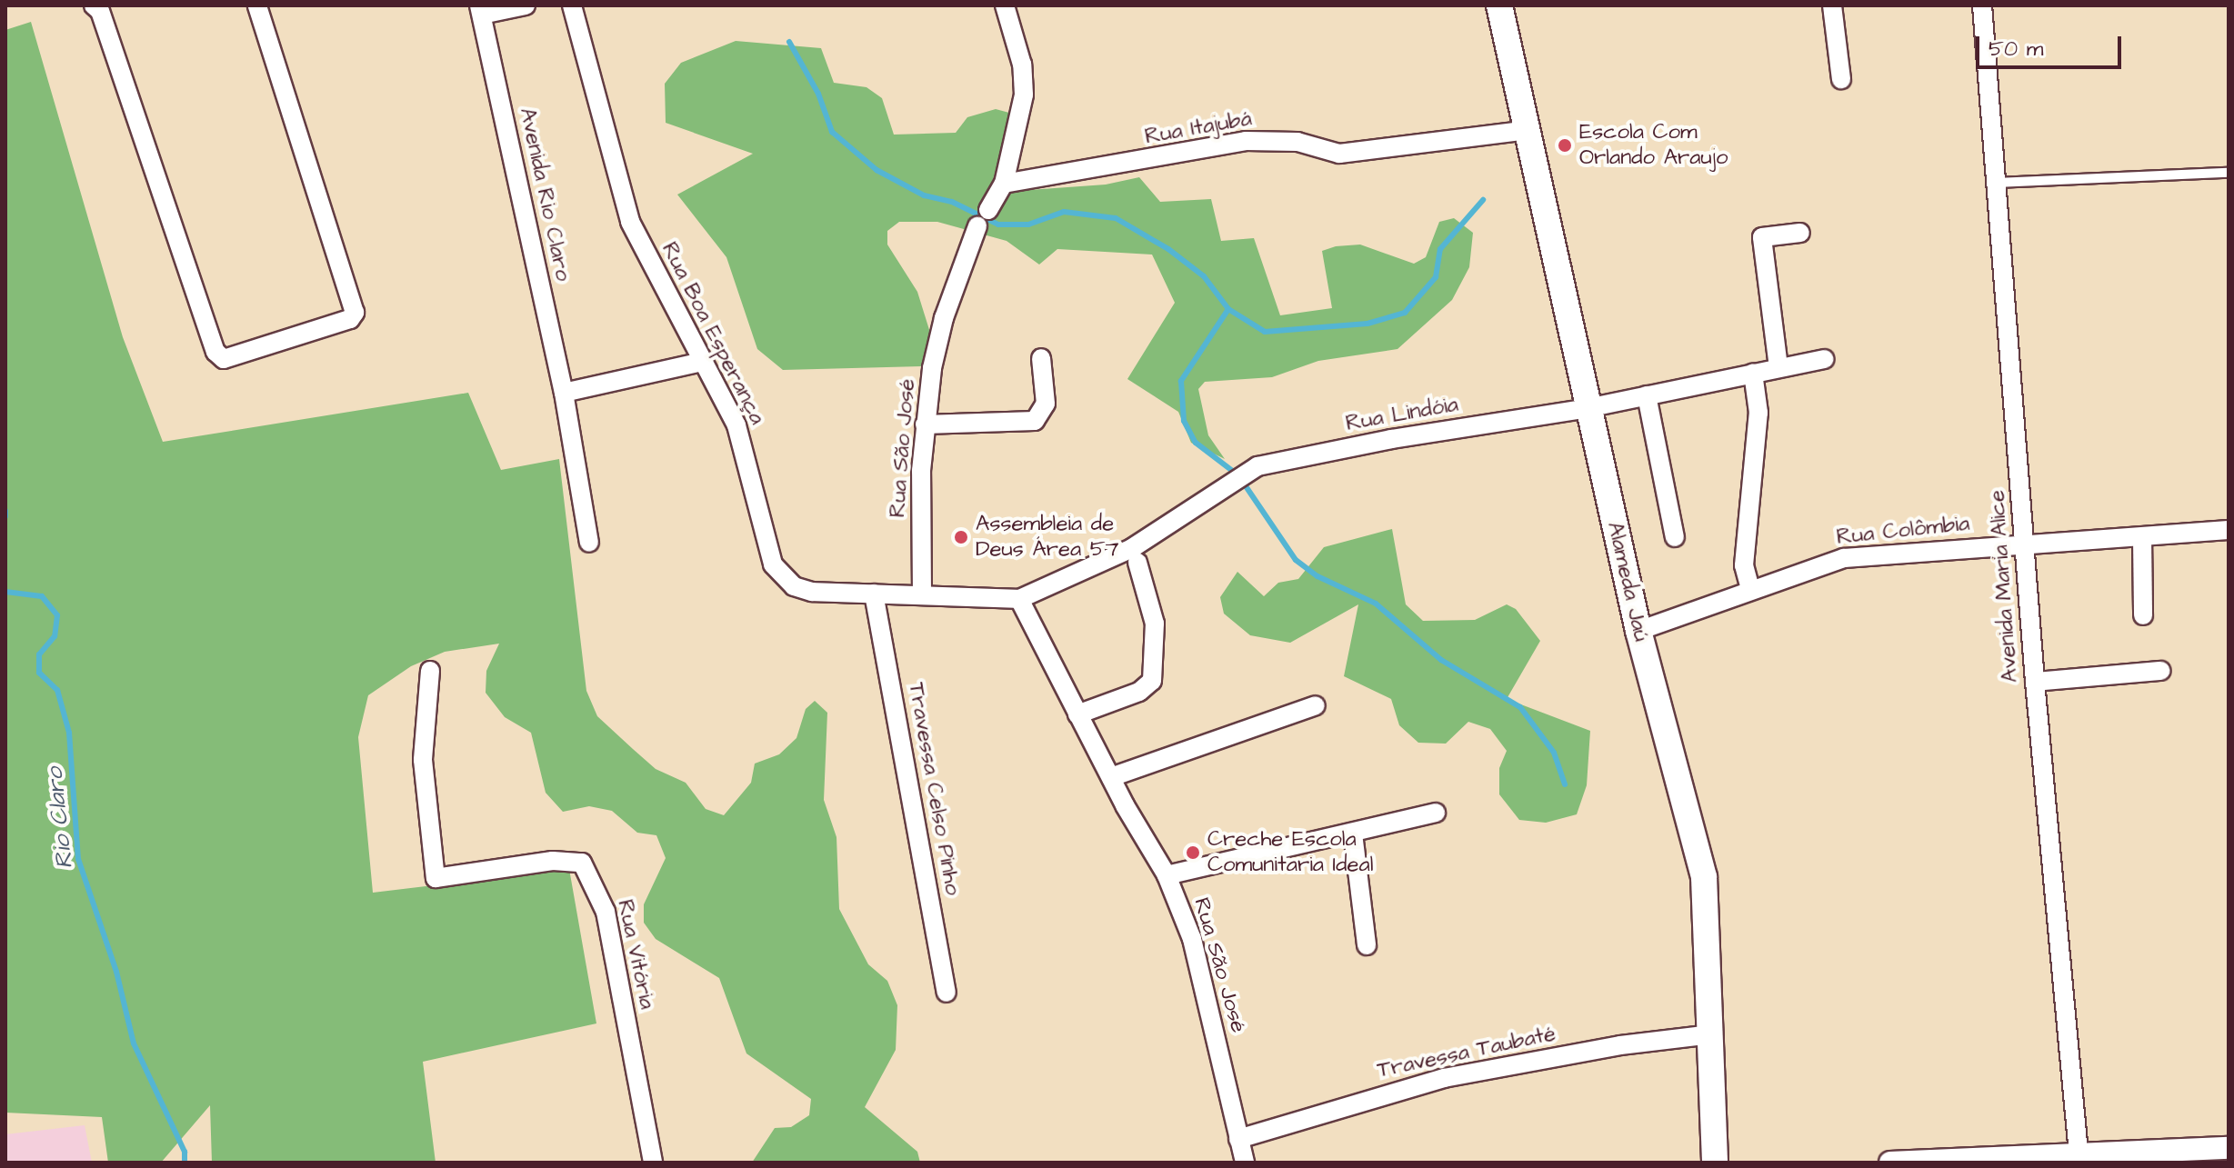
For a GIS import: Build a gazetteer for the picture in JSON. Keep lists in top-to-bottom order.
{
  "streets": {
    "main road": ["Alameda Jaú"],
    "street": [
      "Rua Itajubá",
      "Avenida Rio Claro",
      "Rua Boa Esperança",
      "Rua Lindóia",
      "Rua São José",
      "Rua Colômbia",
      "Avenida Maria Alice",
      "Travessa Celso Pinho",
      "Rua Vitória",
      "Travessa Taubaté"
    ]
  },
  "crossings": [
    ["Rua Itajubá", "Alameda Jaú"],
    ["Rua Boa Esperança", "Rua Lindóia"],
    ["Rua Boa Esperança", "Rua São José"],
    ["Rua Boa Esperança", "Travessa Celso Pinho"],
    ["Rua Lindóia", "Rua São José"],
    ["Rua Lindóia", "Alameda Jaú"],
    ["Rua São José", "Travessa Taubaté"],
    ["Rua Colômbia", "Alameda Jaú"],
    ["Rua Colômbia", "Avenida Maria Alice"],
    ["Alameda Jaú", "Travessa Taubaté"]
  ],
  "water": ["Rio Claro"],
  "places": ["Escola Com Orlando Araujo", "Assembleia de Deus Área 57", "Creche Escola Comunitaria Ideal"],
  "scale_bar": "50 m"
}
